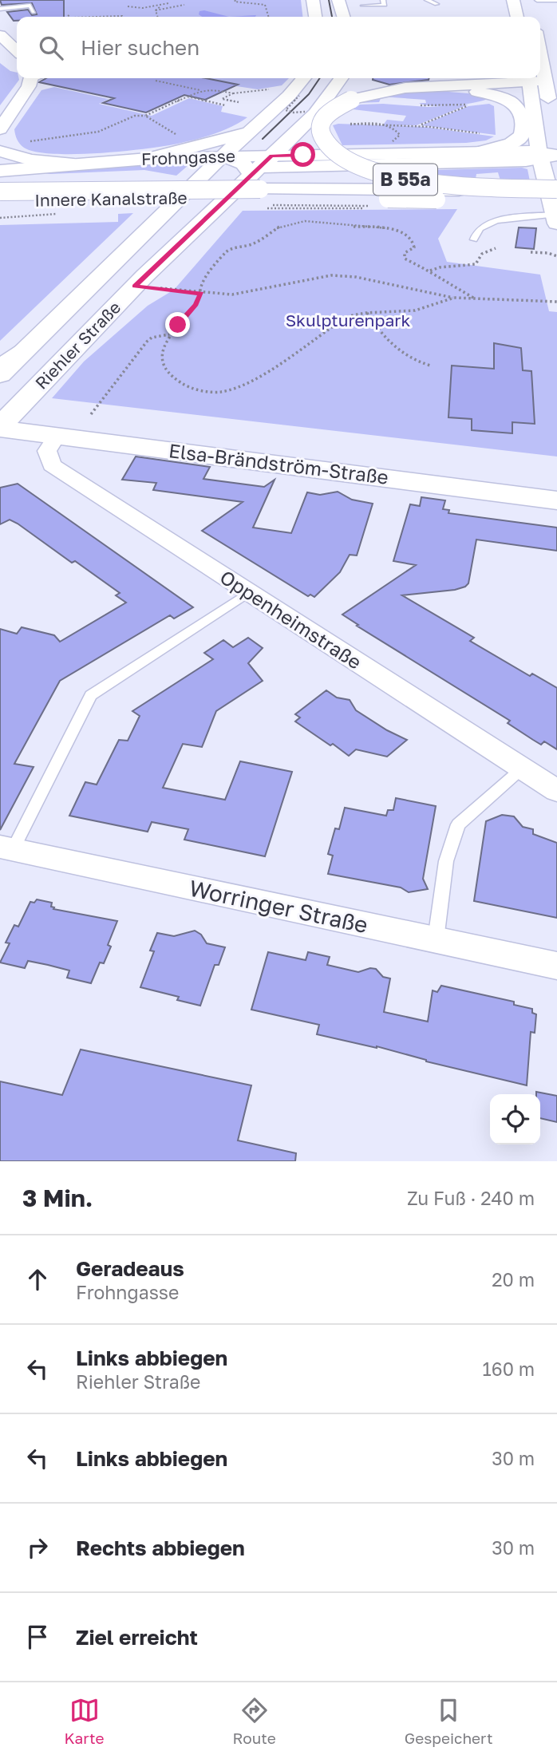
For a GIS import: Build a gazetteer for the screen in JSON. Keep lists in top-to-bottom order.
{
  "streets": {
    "main road": [
      "Frohngasse",
      "B 55a",
      "Innere Kanalstraße",
      "Riehler Straße",
      "Elsa-Brändström-Straße"
    ],
    "street": ["Oppenheimstraße", "Worringer Straße"]
  },
  "crossings": [
    ["Frohngasse", "B 55a"],
    ["Frohngasse", "Innere Kanalstraße"],
    ["Frohngasse", "Riehler Straße"],
    ["B 55a", "Innere Kanalstraße"],
    ["B 55a", "Riehler Straße"],
    ["Innere Kanalstraße", "Riehler Straße"],
    ["Riehler Straße", "Elsa-Brändström-Straße"],
    ["Elsa-Brändström-Straße", "Oppenheimstraße"]
  ],
  "parks": ["Skulpturenpark"],
  "page": {
    "search": "Hier suchen",
    "heading": ["3 Min.", "Zu Fuß · 240 m"],
    "list": [
      ["Geradeaus", "Frohngasse", "20 m"],
      ["Links abbiegen", "Riehler Straße", "160 m"],
      ["Links abbiegen", "30 m"],
      ["Rechts abbiegen", "30 m"],
      "Ziel erreicht"
    ],
    "nav": ["Karte", "Route", "Gespeichert"]
  }
}
